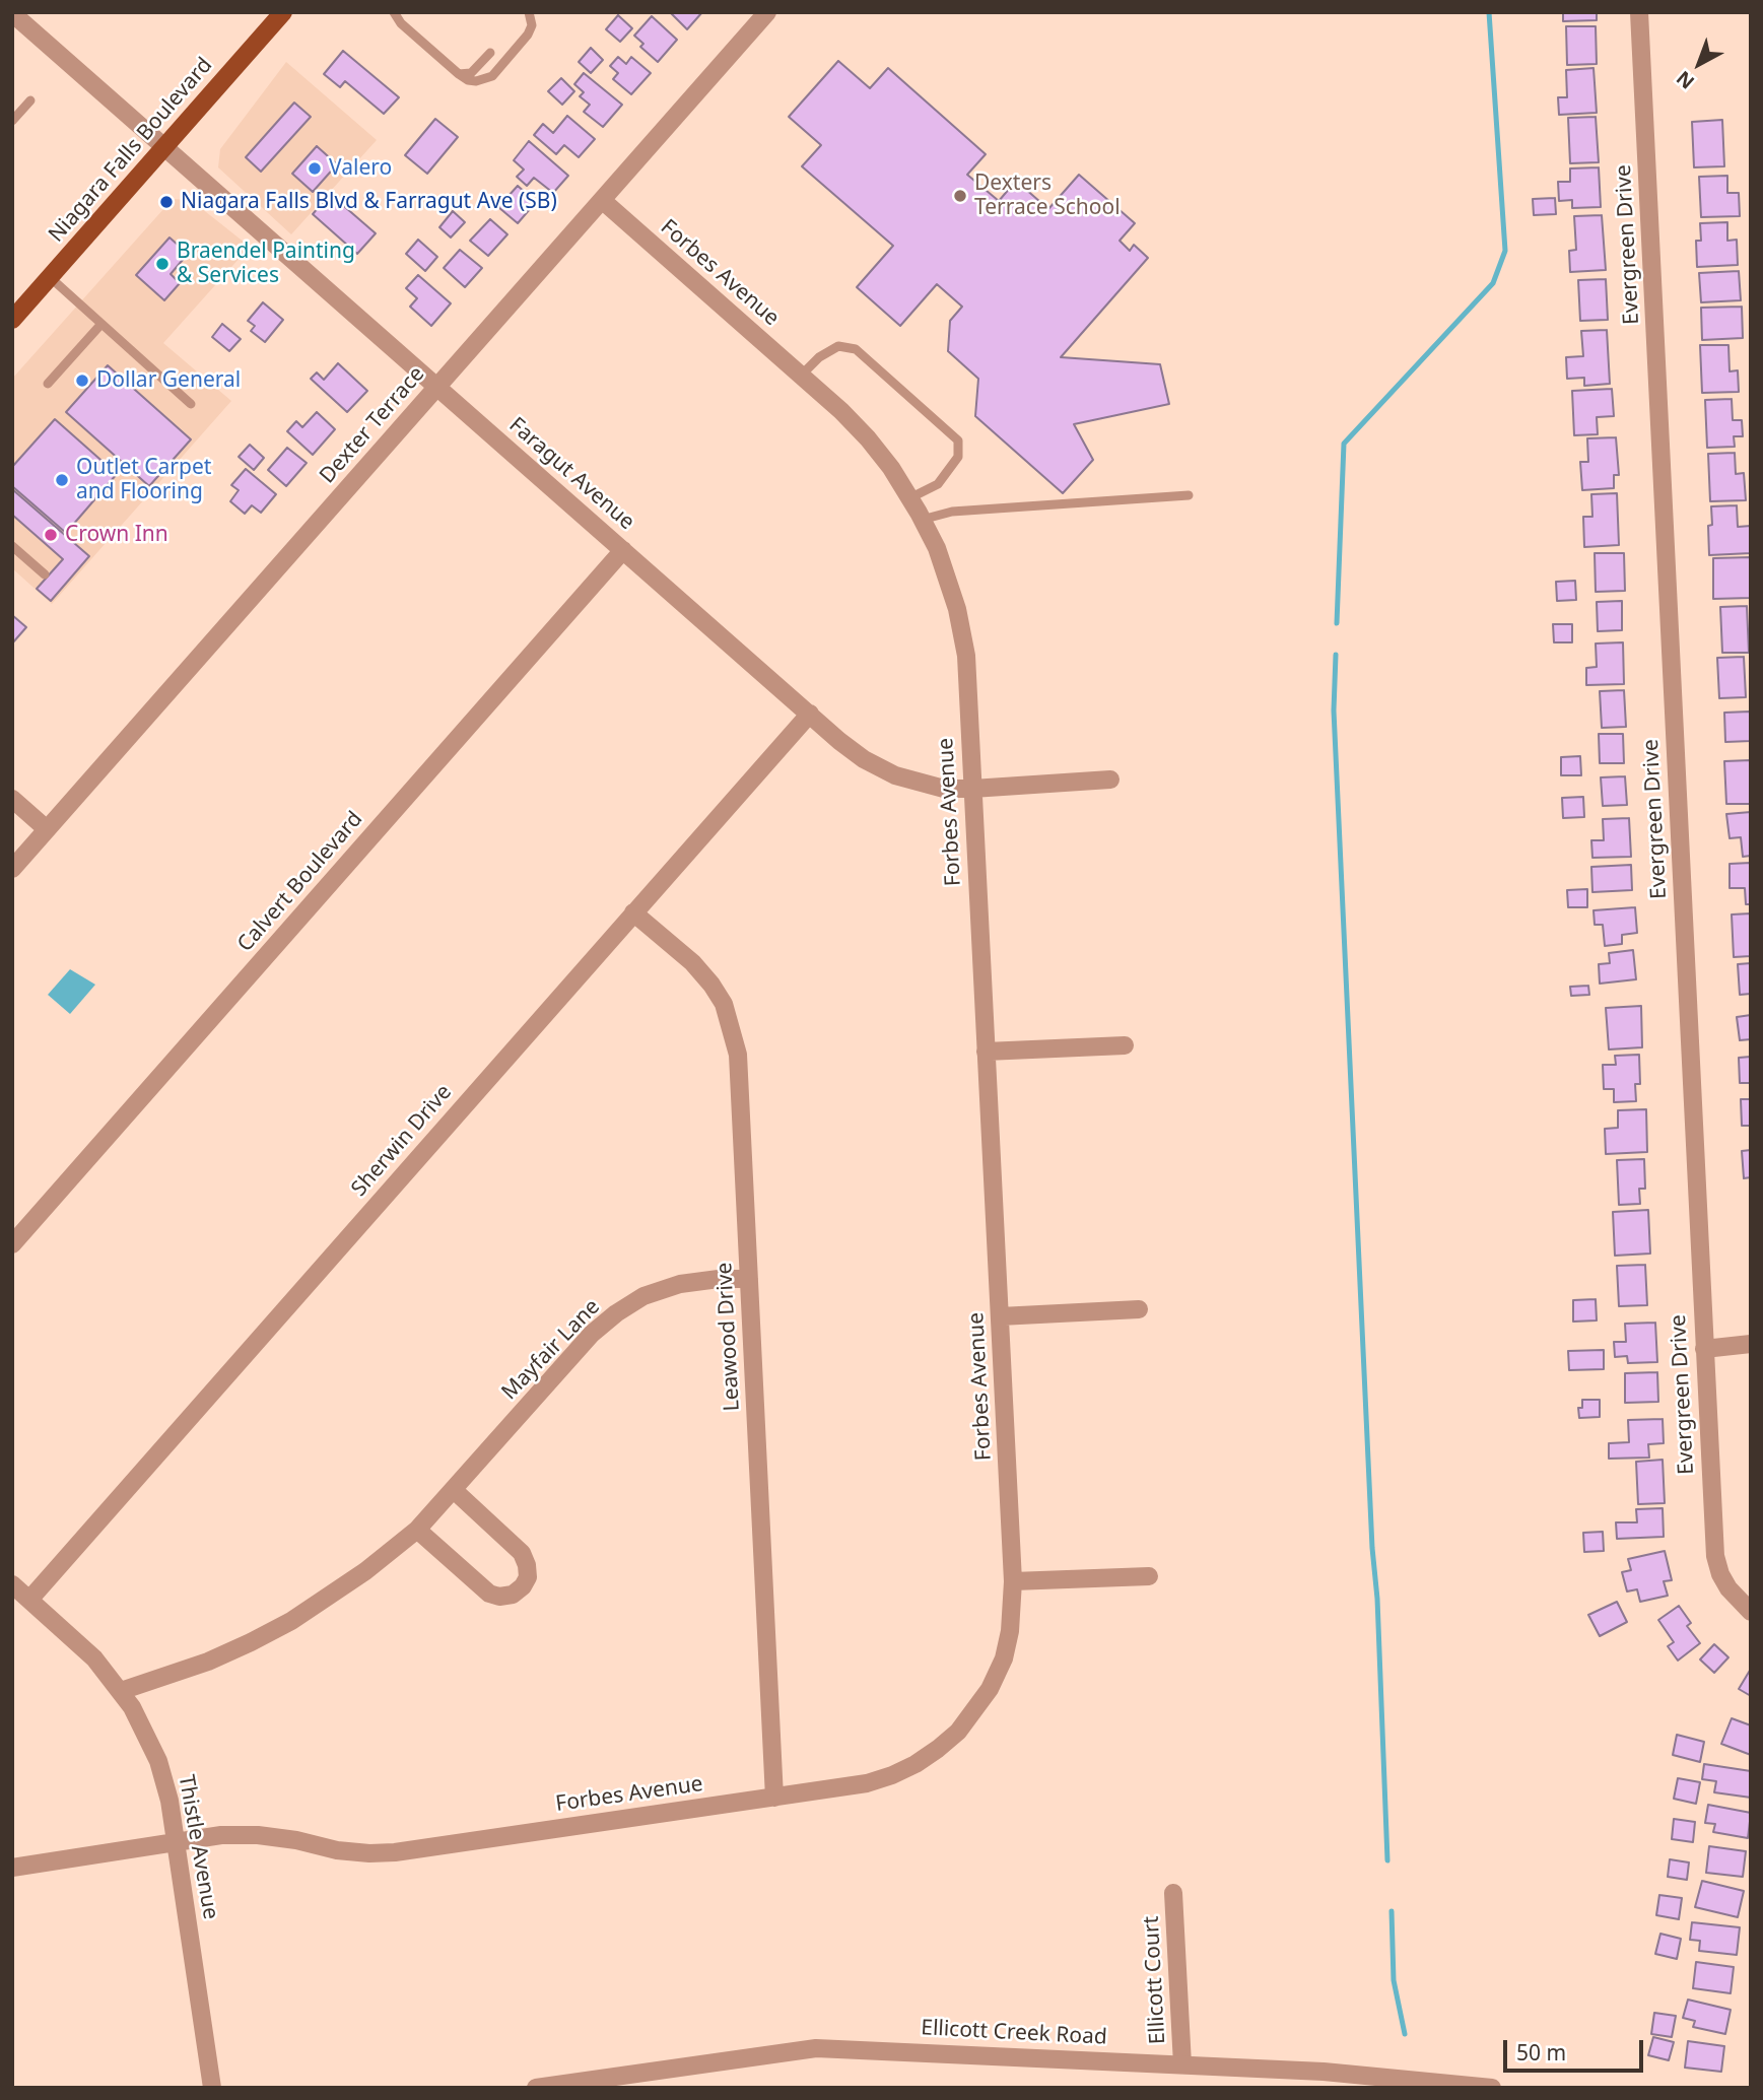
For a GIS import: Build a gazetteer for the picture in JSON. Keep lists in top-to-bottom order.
{
  "streets": {
    "main road": ["Niagara Falls Boulevard"],
    "street": [
      "Evergreen Drive",
      "Forbes Avenue",
      "Dexter Terrace",
      "Faragut Avenue",
      "Calvert Boulevard",
      "Sherwin Drive",
      "Leawood Drive",
      "Mayfair Lane",
      "Thistle Avenue",
      "Ellicott Court",
      "Ellicott Creek Road"
    ]
  },
  "crossings": [
    ["Niagara Falls Boulevard", "Faragut Avenue"],
    ["Forbes Avenue", "Dexter Terrace"],
    ["Forbes Avenue", "Faragut Avenue"],
    ["Forbes Avenue", "Leawood Drive"],
    ["Forbes Avenue", "Thistle Avenue"],
    ["Dexter Terrace", "Faragut Avenue"],
    ["Faragut Avenue", "Calvert Boulevard"],
    ["Faragut Avenue", "Sherwin Drive"],
    ["Sherwin Drive", "Leawood Drive"],
    ["Sherwin Drive", "Thistle Avenue"],
    ["Leawood Drive", "Mayfair Lane"],
    ["Mayfair Lane", "Thistle Avenue"],
    ["Ellicott Court", "Ellicott Creek Road"]
  ],
  "places": [
    "Valero",
    "Dexters Terrace School",
    "Niagara Falls Blvd & Farragut Ave (SB)",
    "Braendel Painting & Services",
    "Dollar General",
    "Outlet Carpet and Flooring",
    "Crown Inn"
  ],
  "scale_bar": "50 m",
  "north": "bottom left"
}
